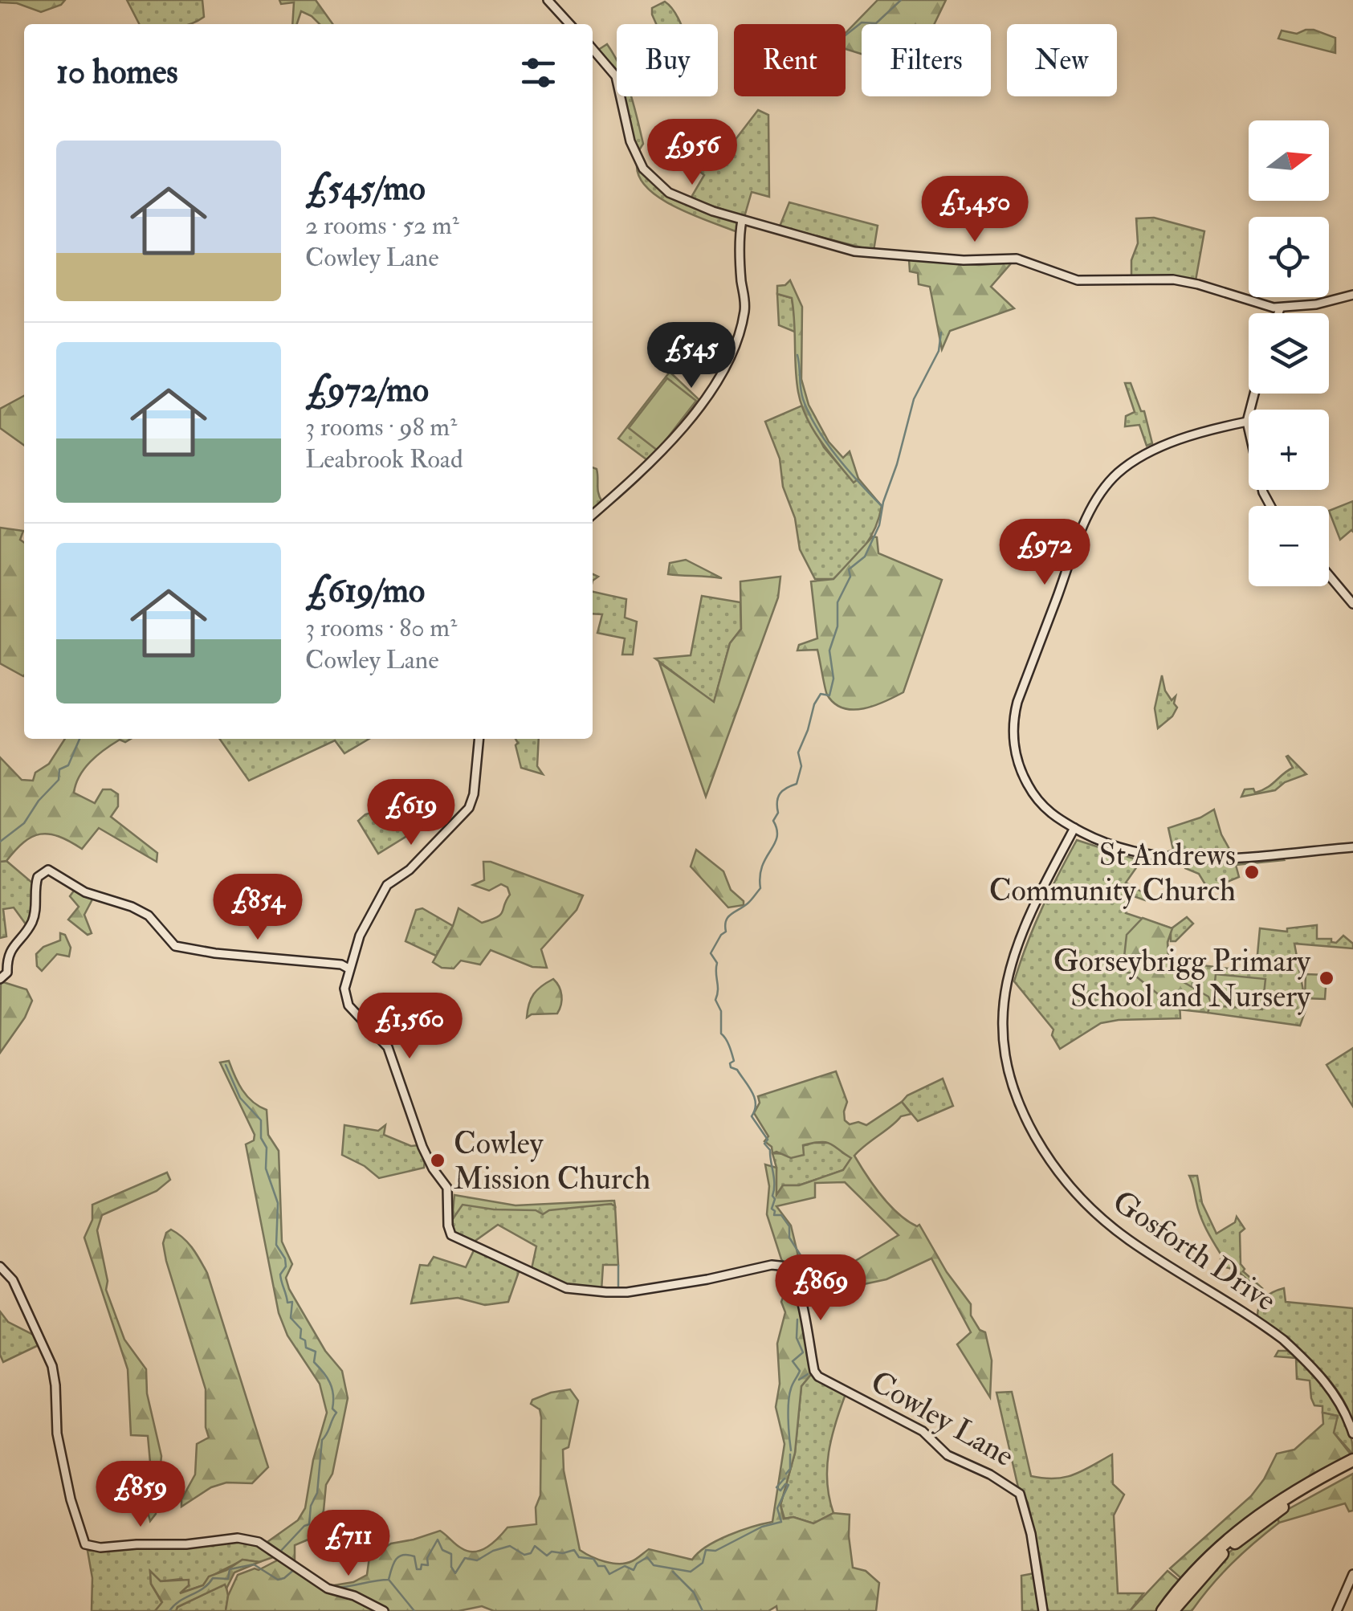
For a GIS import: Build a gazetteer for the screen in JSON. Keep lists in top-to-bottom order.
{
  "streets": {
    "street": ["Gosforth Drive", "Cowley Lane"]
  },
  "places": ["St Andrews Community Church", "Gorseybrigg Primary School and Nursery", "Cowley Mission Church"],
  "north": "right",
  "page": {
    "chip": [
      "Buy",
      "Rent",
      "Filters",
      "New"
    ],
    "heading": "10 homes",
    "price": [
      "£956",
      "£1,450",
      "£545",
      "£972",
      "£619",
      "£854",
      "£1,560",
      "£869",
      "£859",
      "£711"
    ],
    "map_buttons": ["+", "−"],
    "list": [
      {
        "name": "£545/mo",
        "note": "2 rooms · 52 m² · Cowley Lane"
      },
      {
        "name": "£972/mo",
        "note": "3 rooms · 98 m² · Leabrook Road"
      },
      {
        "name": "£619/mo",
        "note": "3 rooms · 80 m² · Cowley Lane"
      }
    ]
  }
}
